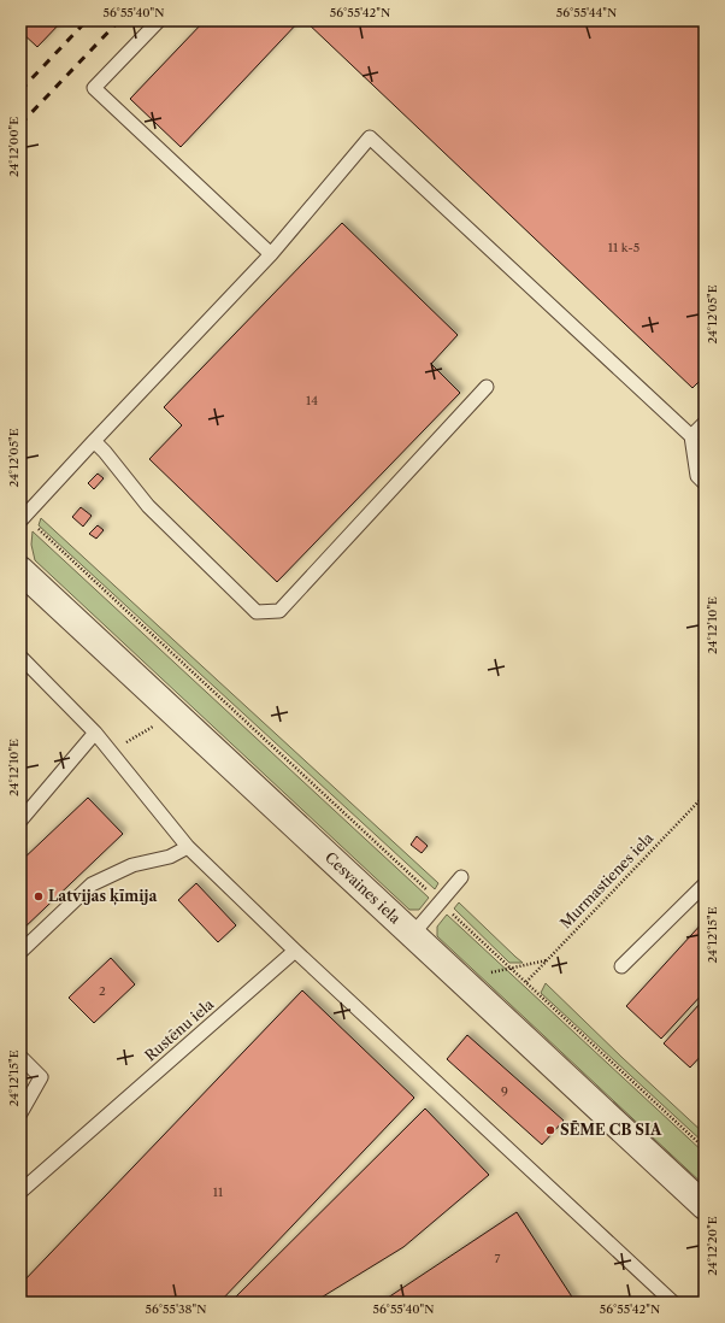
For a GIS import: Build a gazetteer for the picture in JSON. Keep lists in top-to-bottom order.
{
  "streets": {
    "street": ["Cesvaines iela"],
    "lane": ["Rustēnu iela"],
    "path": ["Murmastienes iela"]
  },
  "places": ["Latvijas ķīmija", "SĒME CB SIA"],
  "house_numbers": [
    "11 k-5",
    "14",
    "2",
    "9",
    "11",
    "7"
  ],
  "coordinates": [
    "56°55'40\"N",
    "56°55'42\"N",
    "56°55'44\"N",
    "24°12'00\"E",
    "24°12'05\"E",
    "24°12'10\"E",
    "24°12'15\"E",
    "24°12'20\"E",
    "56°55'38\"N"
  ]
}
